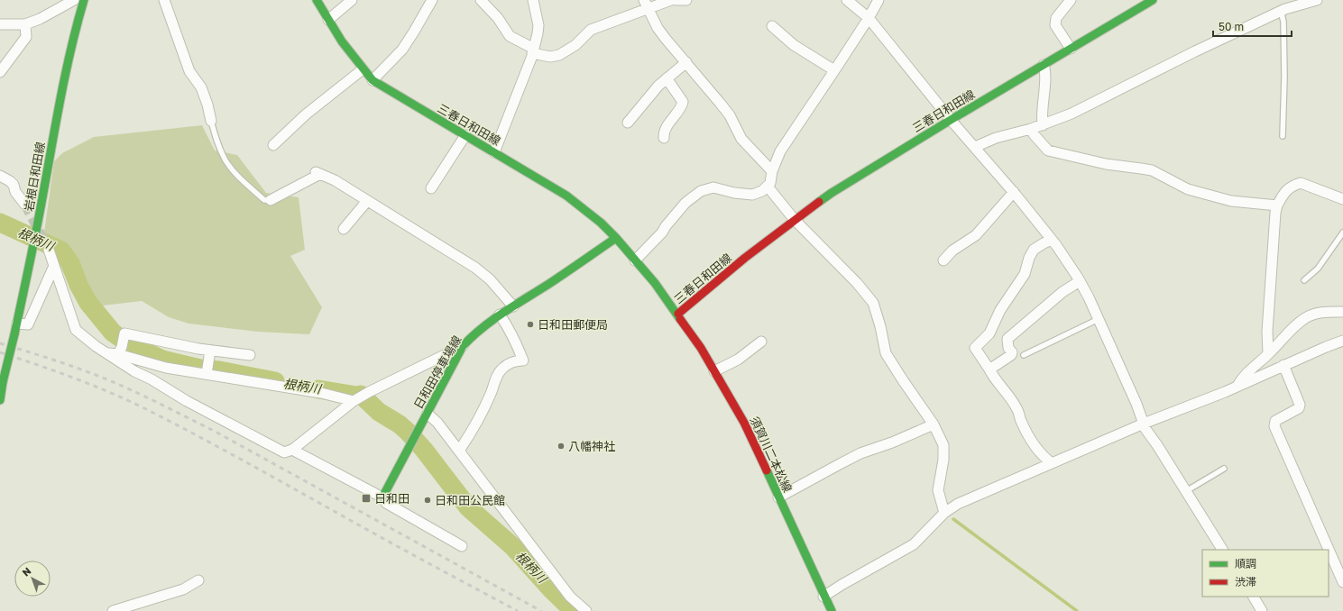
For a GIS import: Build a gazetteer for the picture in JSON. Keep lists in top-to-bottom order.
{
  "streets": {
    "main road": [
      "三春日和田線",
      "岩根日和田線",
      "日和田停車場線",
      "須賀川二本松線"
    ]
  },
  "crossings": [
    ["三春日和田線", "日和田停車場線"],
    ["三春日和田線", "須賀川二本松線"]
  ],
  "water": ["根柄川"],
  "places": {
    "other": ["日和田郵便局", "八幡神社", "日和田公民館"],
    "transit": ["日和田"]
  },
  "legend": ["順調", "渋滞"],
  "scale_bar": "50 m",
  "north": "top left"
}
